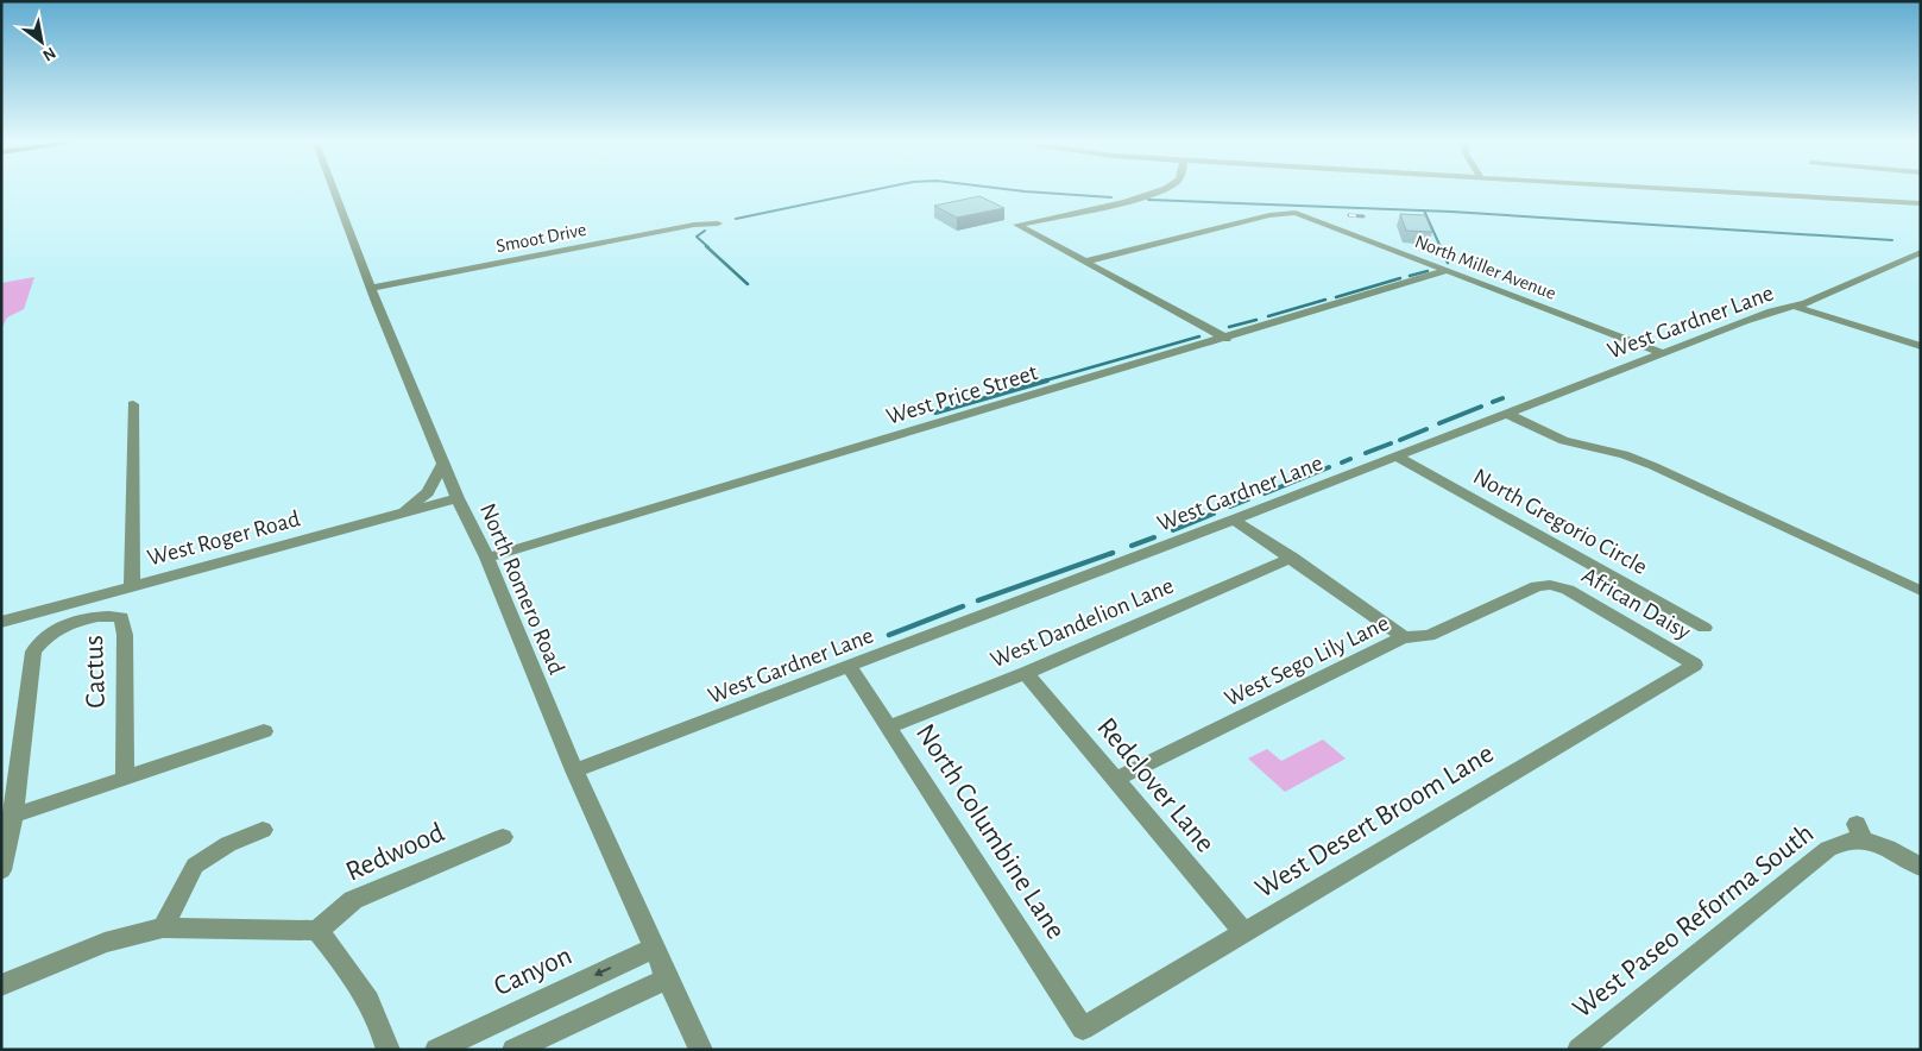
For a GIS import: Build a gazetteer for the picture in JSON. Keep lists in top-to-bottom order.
{
  "streets": {
    "street": [
      "Smoot Drive",
      "North Miller Avenue",
      "West Gardner Lane",
      "West Price Street",
      "North Gregorio Circle",
      "West Roger Road",
      "North Romero Road",
      "African Daisy",
      "West Dandelion Lane",
      "West Sego Lily Lane",
      "Cactus",
      "Redclover Lane",
      "West Desert Broom Lane",
      "North Columbine Lane",
      "Redwood",
      "West Paseo Reforma South",
      "Canyon"
    ]
  },
  "crossings": [
    ["Smoot Drive", "North Romero Road"],
    ["North Miller Avenue", "West Gardner Lane"],
    ["North Miller Avenue", "West Price Street"],
    ["West Gardner Lane", "North Gregorio Circle"],
    ["West Gardner Lane", "North Romero Road"],
    ["West Gardner Lane", "North Columbine Lane"],
    ["West Price Street", "North Romero Road"],
    ["West Roger Road", "North Romero Road"],
    ["North Romero Road", "Canyon"],
    ["African Daisy", "West Sego Lily Lane"],
    ["African Daisy", "West Desert Broom Lane"],
    ["West Dandelion Lane", "Redclover Lane"],
    ["West Dandelion Lane", "North Columbine Lane"],
    ["West Sego Lily Lane", "Redclover Lane"],
    ["Redclover Lane", "West Desert Broom Lane"],
    ["West Desert Broom Lane", "North Columbine Lane"]
  ],
  "north": "bottom right"
}
